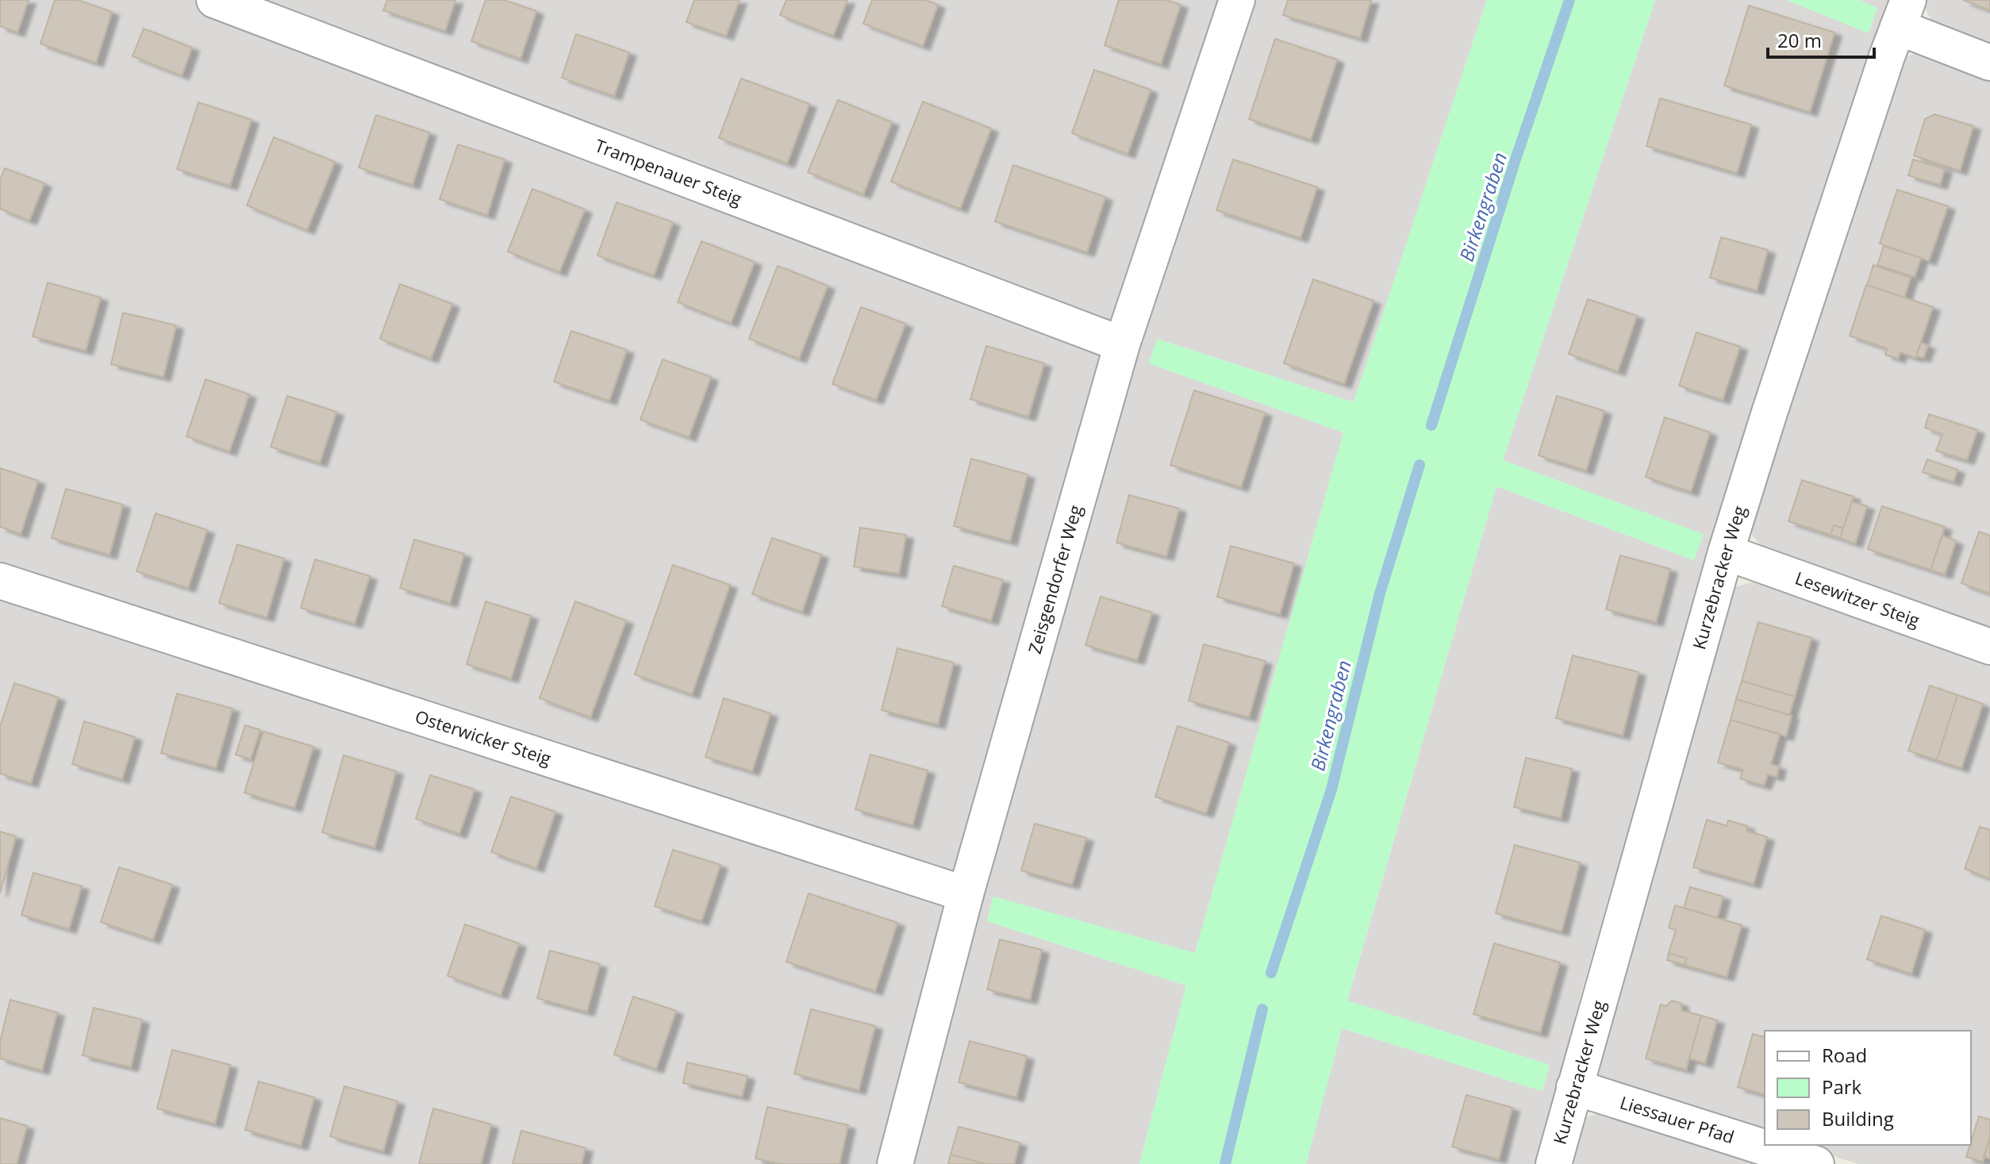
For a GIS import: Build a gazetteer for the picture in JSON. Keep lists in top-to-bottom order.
{
  "streets": {
    "street": [
      "Trampenauer Steig",
      "Zeisgendorfer Weg",
      "Kurzebracker Weg",
      "Lesewitzer Steig",
      "Osterwicker Steig",
      "Liessauer Pfad"
    ]
  },
  "crossings": [
    ["Trampenauer Steig", "Zeisgendorfer Weg"],
    ["Zeisgendorfer Weg", "Osterwicker Steig"],
    ["Kurzebracker Weg", "Lesewitzer Steig"],
    ["Kurzebracker Weg", "Liessauer Pfad"]
  ],
  "water": ["Birkengraben"],
  "legend": ["Road", "Park", "Building"],
  "scale_bar": "20 m"
}
